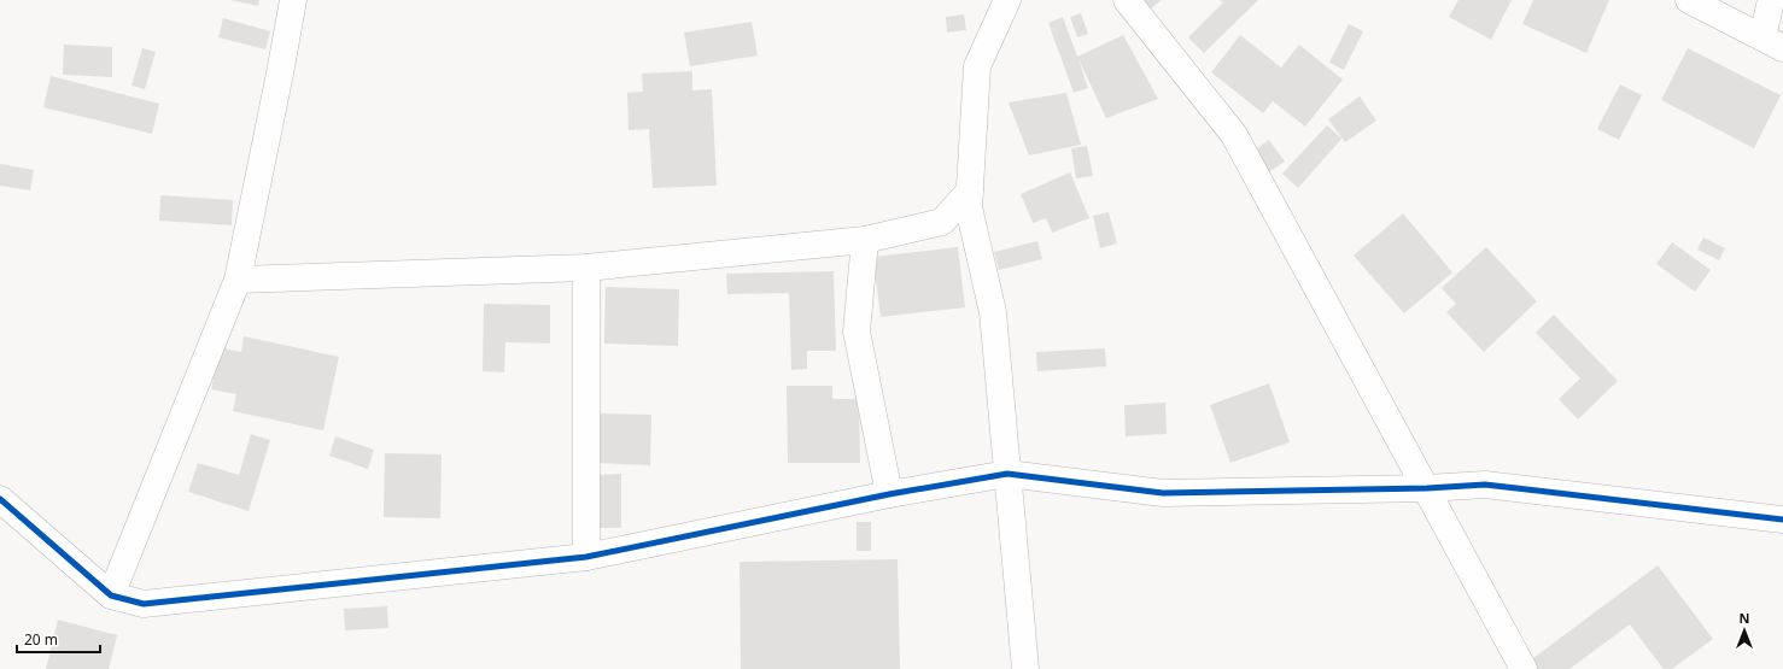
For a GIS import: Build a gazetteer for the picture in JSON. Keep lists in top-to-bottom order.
{
  "scale_bar": "20 m",
  "north": "top"
}
